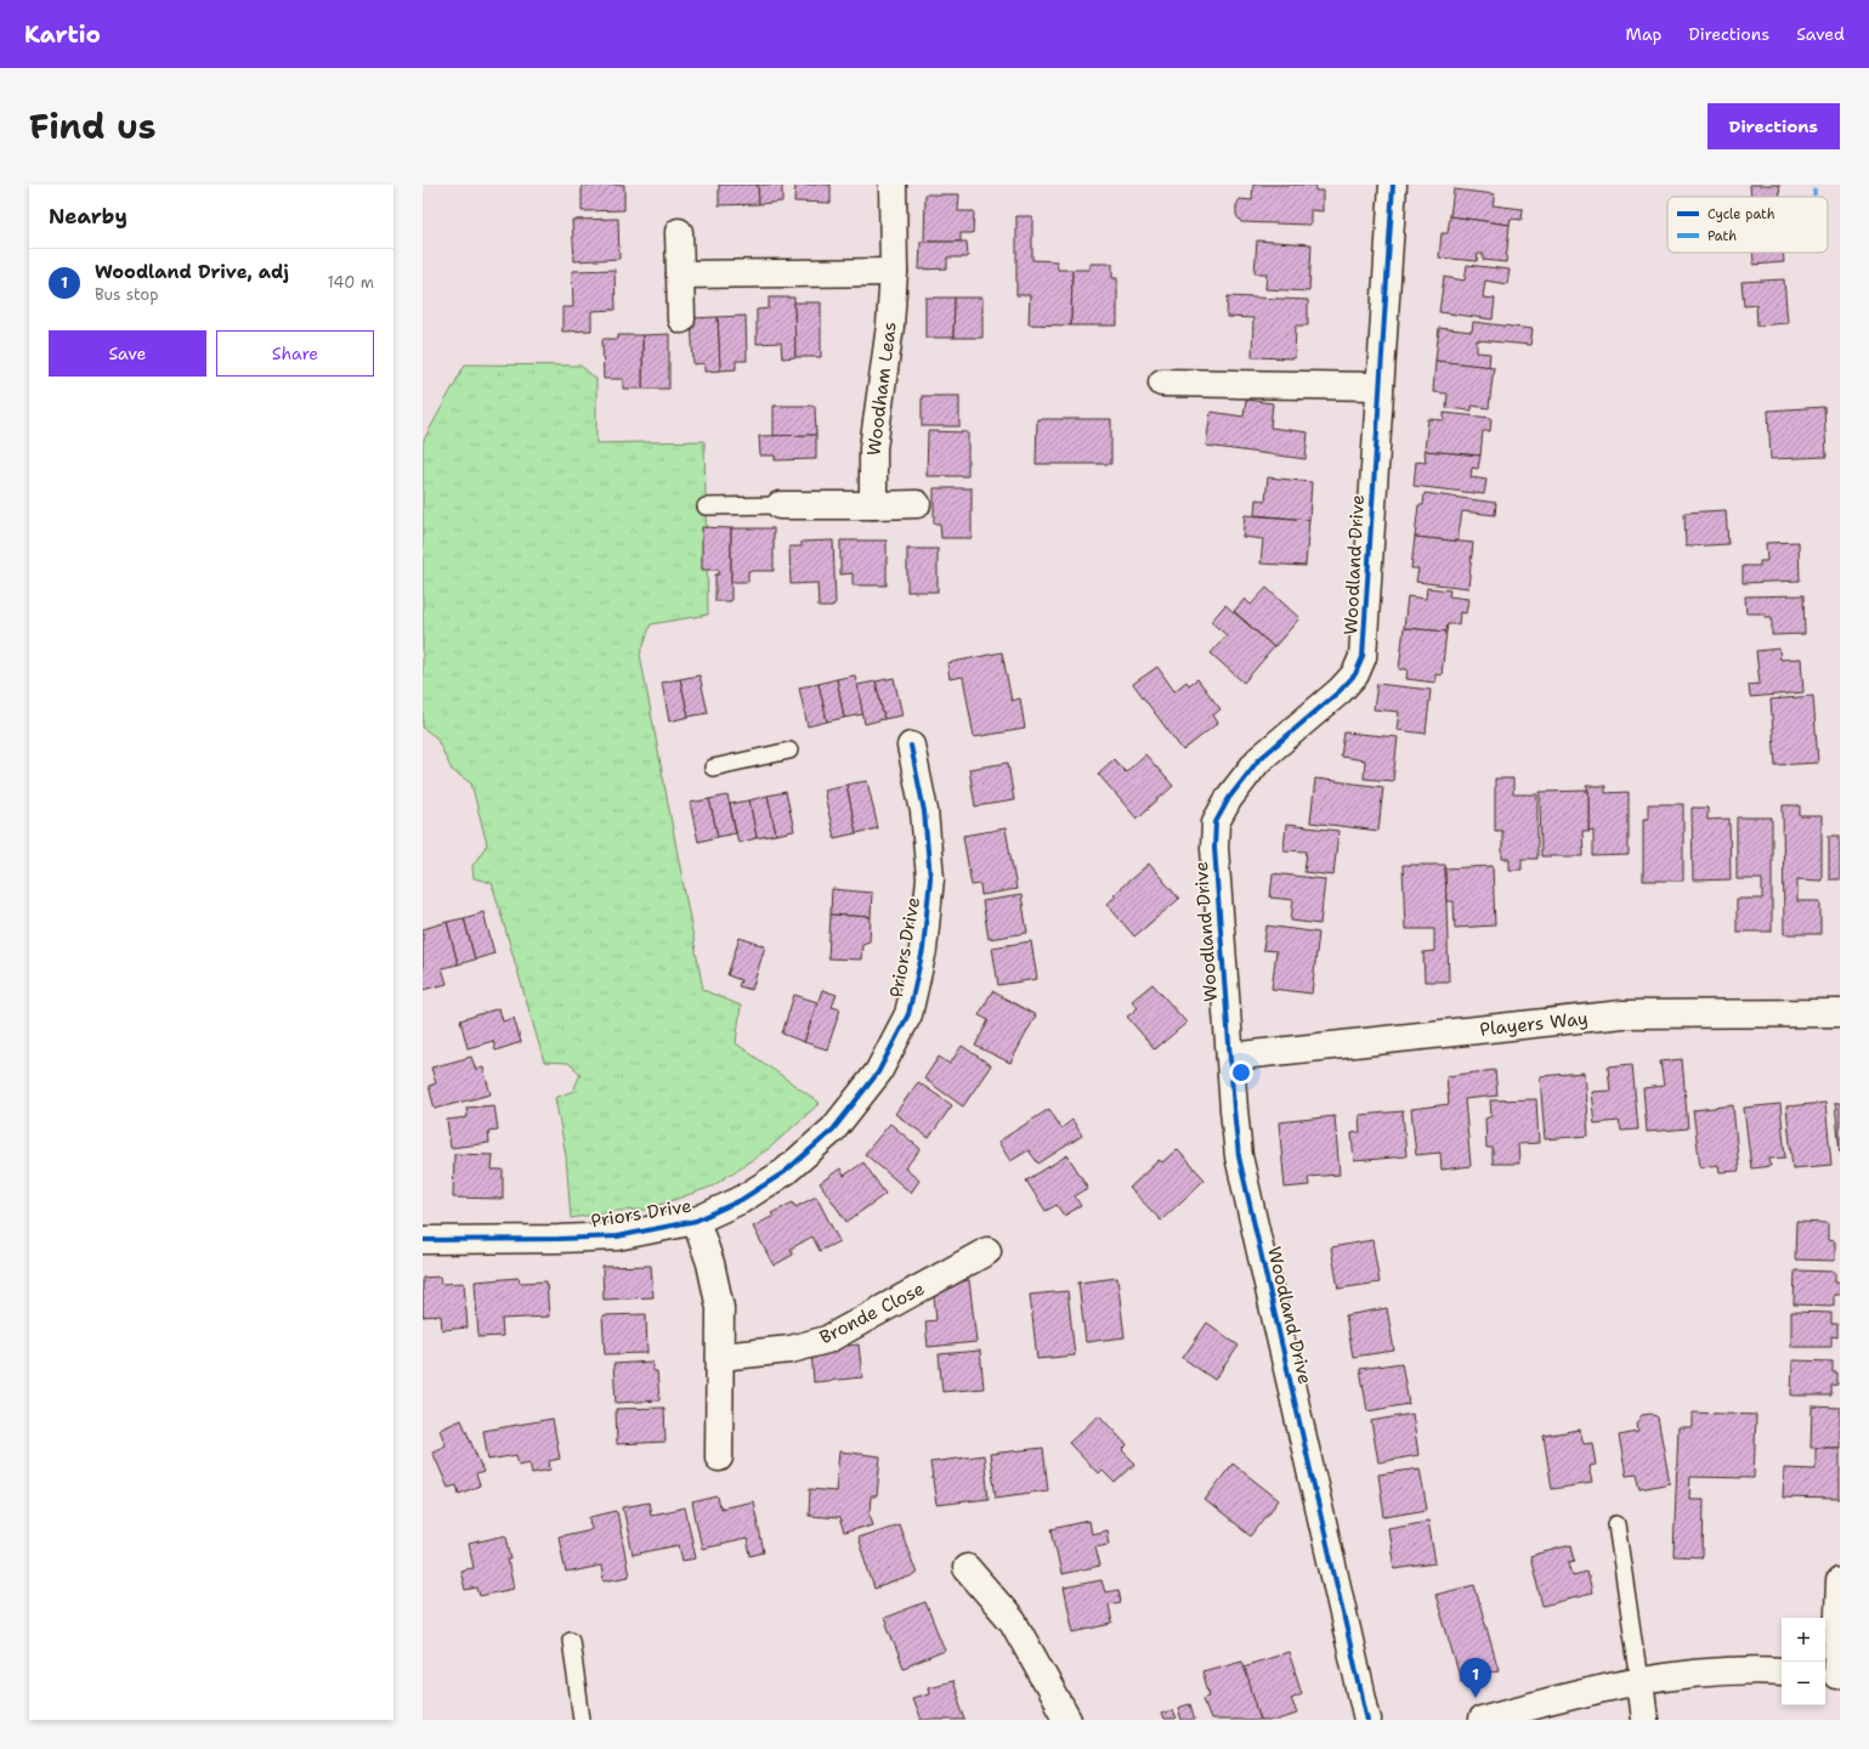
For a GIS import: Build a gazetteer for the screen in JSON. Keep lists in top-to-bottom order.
{
  "streets": {
    "street": [
      "Woodham Leas",
      "Woodland Drive",
      "Priors Drive",
      "Players Way",
      "Bronde Close"
    ]
  },
  "crossings": [
    ["Woodland Drive", "Players Way"]
  ],
  "legend": ["Cycle path", "Path"],
  "page": {
    "header": "Kartio",
    "nav": ["Map", "Directions", "Saved"],
    "title": "Find us",
    "buttons": [
      "Directions",
      ["Save", "Share"]
    ],
    "heading": "Nearby",
    "list": [
      {
        "mark": "1",
        "name": "Woodland Drive, adj",
        "note": "Bus stop",
        "value": "140 m"
      }
    ],
    "map_buttons": ["+", "−"],
    "pins": "1"
  }
}
